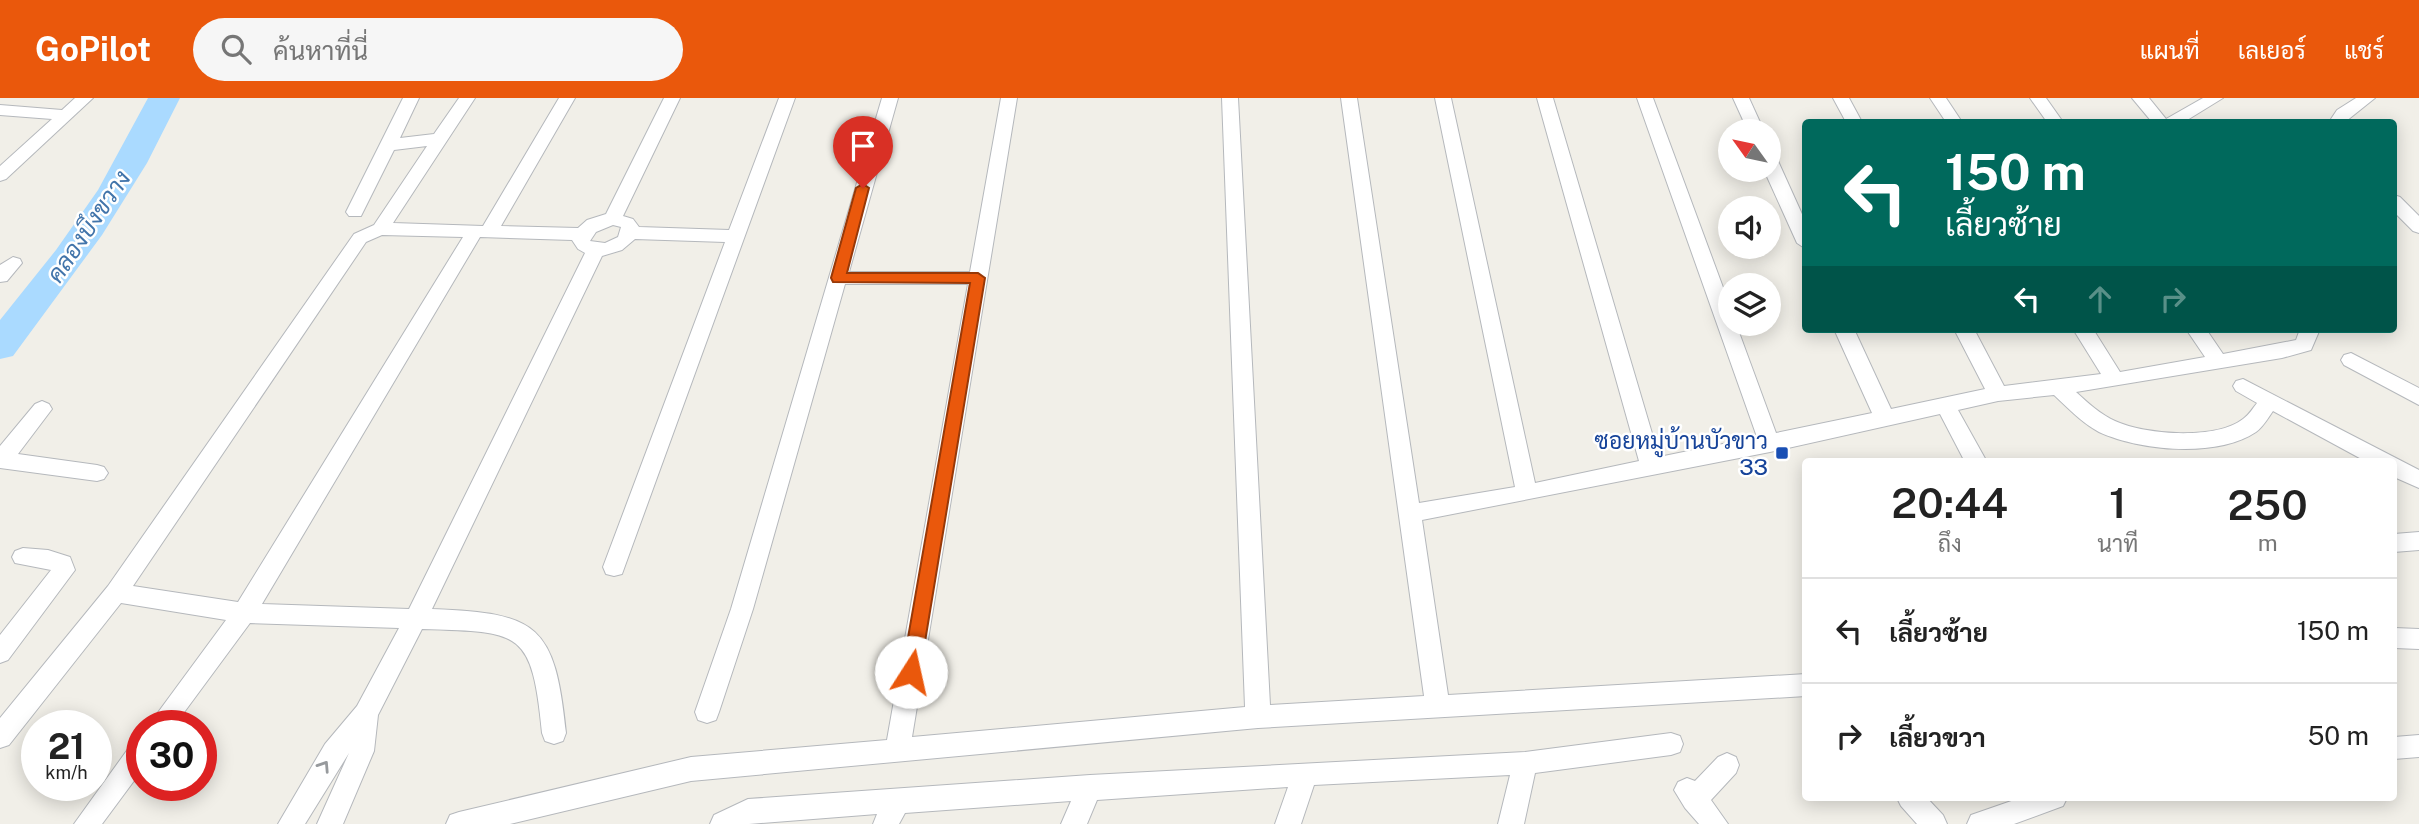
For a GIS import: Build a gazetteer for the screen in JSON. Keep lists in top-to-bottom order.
{
  "water": ["คลองบึงขวาง"],
  "places": {
    "transit": ["ซอยหมู่บ้านบัวขาว 33"]
  },
  "north": "top left",
  "page": {
    "header": "GoPilot",
    "search": "ค้นหาที่นี่",
    "nav": ["แผนที่", "เลเยอร์", "แชร์"],
    "turn": ["150 m", "เลี้ยวซ้าย"],
    "eta": [
      "20:44",
      "ถึง",
      "1",
      "นาที",
      "250",
      "m"
    ],
    "list": [
      {
        "name": "เลี้ยวซ้าย",
        "value": "150 m"
      },
      {
        "name": "เลี้ยวขวา",
        "value": "50 m"
      }
    ],
    "speed": "21 km/h",
    "limit": "30"
  }
}
